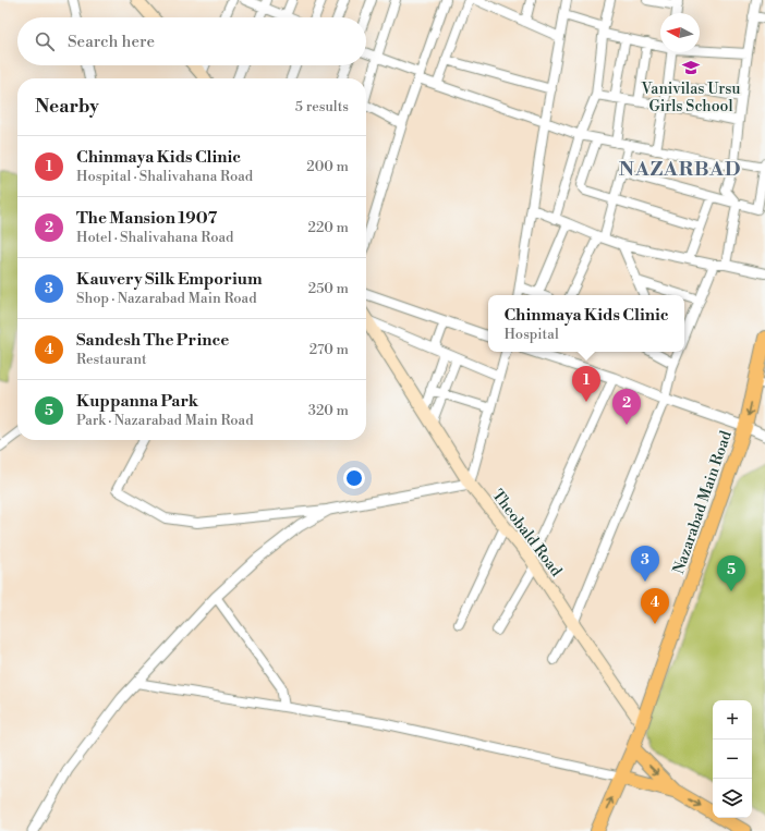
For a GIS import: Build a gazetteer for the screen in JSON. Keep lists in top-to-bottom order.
{
  "streets": {
    "main road": ["Nazarabad Main Road", "Theobald Road"]
  },
  "crossings": [
    ["Nazarabad Main Road", "Theobald Road"]
  ],
  "districts": ["NAZARBAD"],
  "places": {
    "school or university": ["Vanivilas Ursu Girls School"]
  },
  "north": "left",
  "page": {
    "search": "Search here",
    "heading": ["Nearby", "5 results"],
    "list": [
      {
        "mark": "1",
        "name": "Chinmaya Kids Clinic",
        "note": "Hospital · Shalivahana Road",
        "value": "200 m"
      },
      {
        "mark": "2",
        "name": "The Mansion 1907",
        "note": "Hotel · Shalivahana Road",
        "value": "220 m"
      },
      {
        "mark": "3",
        "name": "Kauvery Silk Emporium",
        "note": "Shop · Nazarabad Main Road",
        "value": "250 m"
      },
      {
        "mark": "4",
        "name": "Sandesh The Prince",
        "note": "Restaurant",
        "value": "270 m"
      },
      {
        "mark": "5",
        "name": "Kuppanna Park",
        "note": "Park · Nazarabad Main Road",
        "value": "320 m"
      }
    ],
    "popup": ["Chinmaya Kids Clinic", "Hospital"],
    "pins": [
      "1",
      "2",
      "3",
      "5",
      "4"
    ],
    "map_buttons": ["+", "−"]
  }
}
